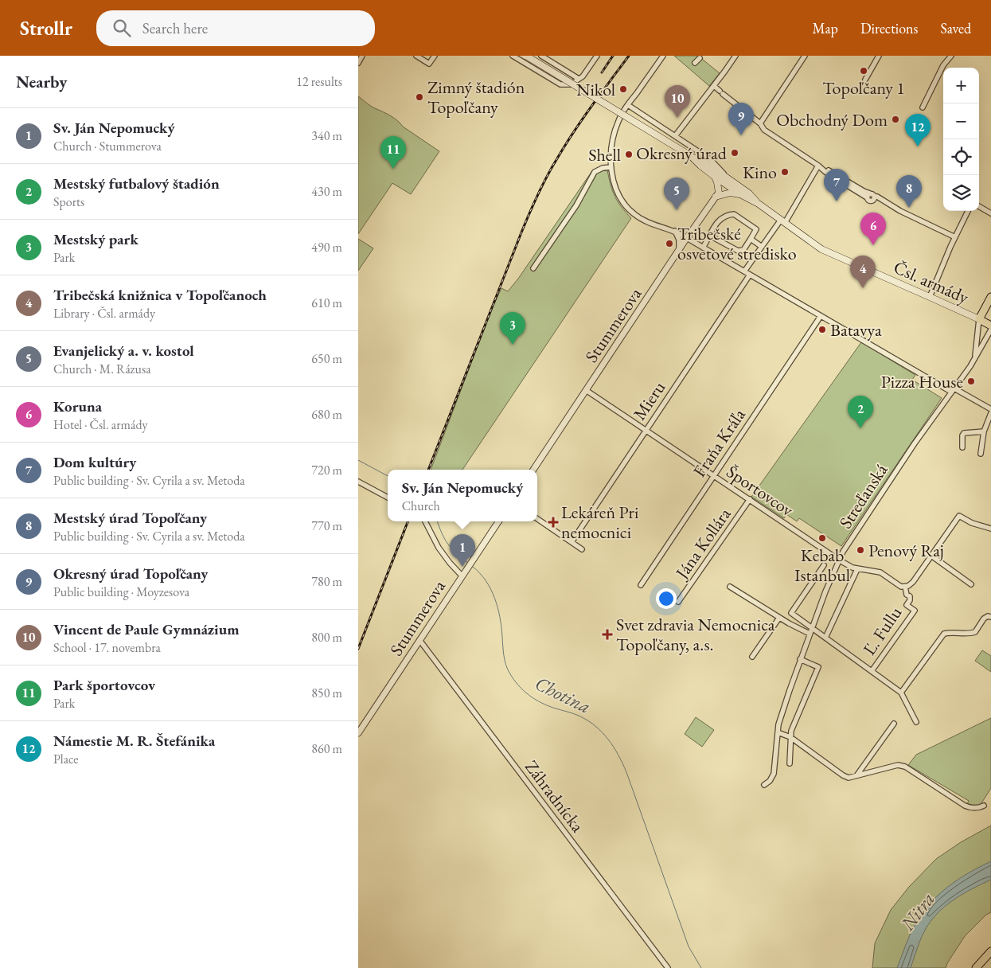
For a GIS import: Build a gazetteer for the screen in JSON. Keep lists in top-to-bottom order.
{
  "streets": {
    "main road": ["Čsl. armády"],
    "street": [
      "Stummerova",
      "Mieru",
      "Fraňa Kráľa",
      "Športovcov",
      "Streďanská",
      "Jána Kollára",
      "Ľ. Fullu",
      "Záhradnícka"
    ]
  },
  "crossings": [
    ["Čsl. armády", "Streďanská"],
    ["Stummerova", "Športovcov"],
    ["Stummerova", "Záhradnícka"],
    ["Mieru", "Športovcov"],
    ["Fraňa Kráľa", "Športovcov"],
    ["Športovcov", "Streďanská"],
    ["Športovcov", "Jána Kollára"],
    ["Športovcov", "Ľ. Fullu"],
    ["Streďanská", "Ľ. Fullu"]
  ],
  "water": ["Chotina", "Nitra"],
  "places": {
    "other": [
      "Topoľčany 1",
      "Nikol",
      "Zimný štadión Topoľčany",
      "Obchodný Dom",
      "Okresný úrad",
      "Shell",
      "Kino",
      "Tribečské osvetové stredisko",
      "Batavya",
      "Pizza House",
      "Kebab Istanbul",
      "Penový Raj"
    ],
    "health": ["Lekáreň Pri nemocnici", "Svet zdravia Nemocnica Topoľčany, a.s."]
  },
  "page": {
    "header": "Strollr",
    "search": "Search here",
    "nav": ["Map", "Directions", "Saved"],
    "heading": ["Nearby", "12 results"],
    "map_buttons": ["+", "−"],
    "pins": [
      "10",
      "9",
      "12",
      "11",
      "7",
      "8",
      "5",
      "6",
      "4",
      "3",
      "2",
      "1"
    ],
    "list": [
      {
        "mark": "1",
        "name": "Sv. Ján Nepomucký",
        "note": "Church · Stummerova",
        "value": "340 m"
      },
      {
        "mark": "2",
        "name": "Mestský futbalový štadión",
        "note": "Sports",
        "value": "430 m"
      },
      {
        "mark": "3",
        "name": "Mestský park",
        "note": "Park",
        "value": "490 m"
      },
      {
        "mark": "4",
        "name": "Tribečská knižnica v Topoľčanoch",
        "note": "Library · Čsl. armády",
        "value": "610 m"
      },
      {
        "mark": "5",
        "name": "Evanjelický a. v. kostol",
        "note": "Church · M. Rázusa",
        "value": "650 m"
      },
      {
        "mark": "6",
        "name": "Koruna",
        "note": "Hotel · Čsl. armády",
        "value": "680 m"
      },
      {
        "mark": "7",
        "name": "Dom kultúry",
        "note": "Public building · Sv. Cyrila a sv. Metoda",
        "value": "720 m"
      },
      {
        "mark": "8",
        "name": "Mestský úrad Topoľčany",
        "note": "Public building · Sv. Cyrila a sv. Metoda",
        "value": "770 m"
      },
      {
        "mark": "9",
        "name": "Okresný úrad Topoľčany",
        "note": "Public building · Moyzesova",
        "value": "780 m"
      },
      {
        "mark": "10",
        "name": "Vincent de Paule Gymnázium",
        "note": "School · 17. novembra",
        "value": "800 m"
      },
      {
        "mark": "11",
        "name": "Park športovcov",
        "note": "Park",
        "value": "850 m"
      },
      {
        "mark": "12",
        "name": "Námestie M. R. Štefánika",
        "note": "Place",
        "value": "860 m"
      }
    ],
    "popup": ["Sv. Ján Nepomucký", "Church"]
  }
}
